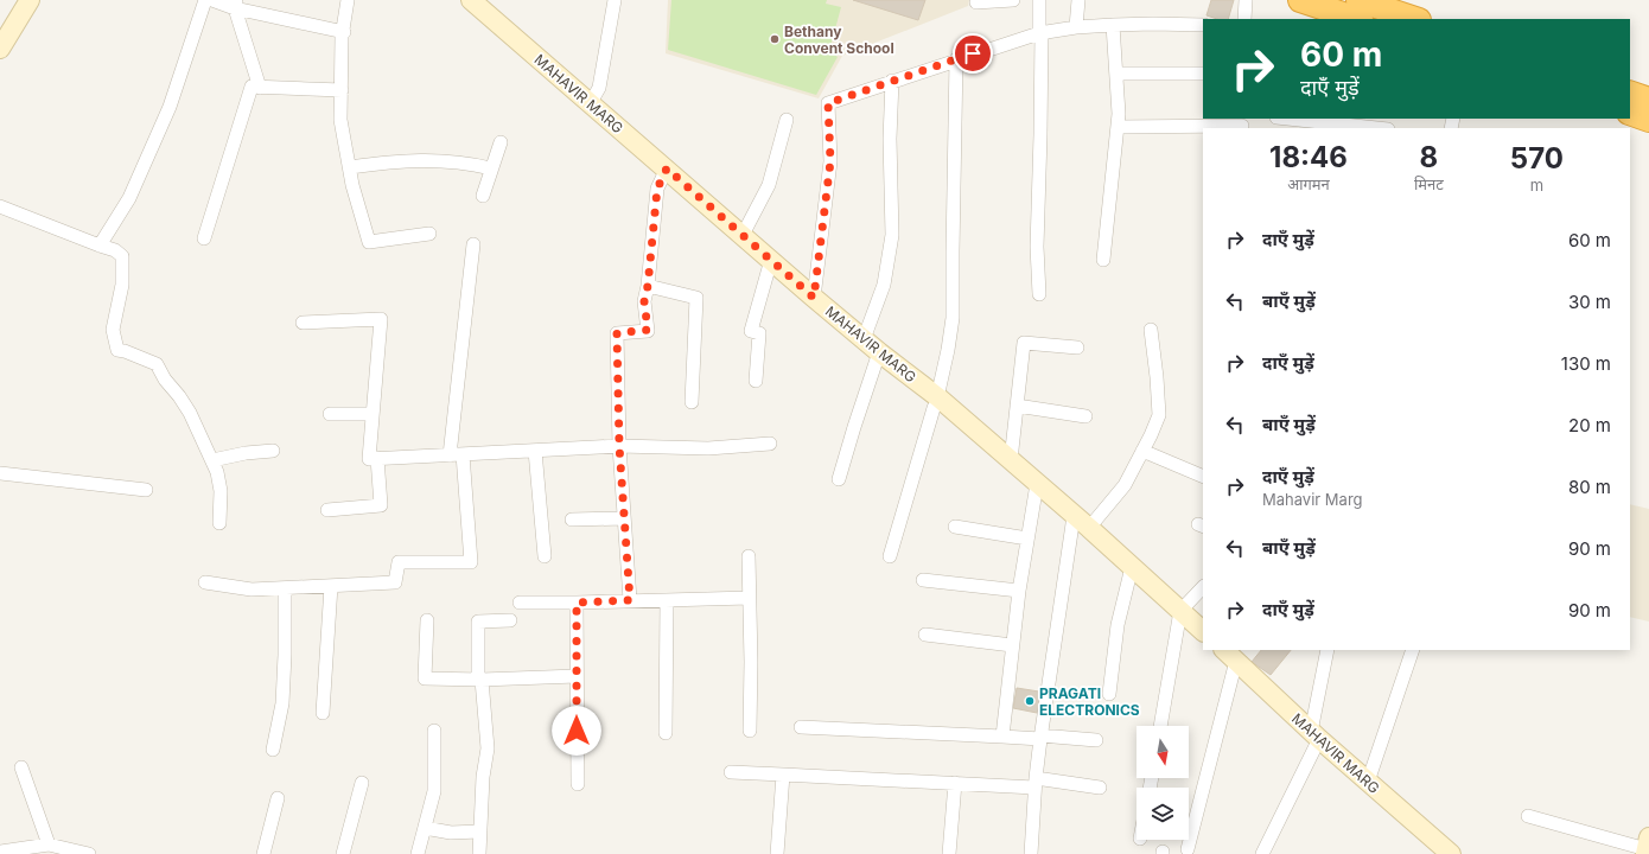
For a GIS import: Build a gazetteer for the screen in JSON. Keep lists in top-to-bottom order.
{
  "streets": {
    "street": ["MAHAVIR MARG"]
  },
  "places": ["Bethany Convent School", "PRAGATI ELECTRONICS"],
  "north": "bottom",
  "page": {
    "turn": ["60 m", "दाएँ मुड़ें"],
    "eta": [
      "18:46",
      "आगमन",
      "8",
      "मिनट",
      "570",
      "m"
    ],
    "list": [
      {
        "name": "दाएँ मुड़ें",
        "value": "60 m"
      },
      {
        "name": "बाएँ मुड़ें",
        "value": "30 m"
      },
      {
        "name": "दाएँ मुड़ें",
        "value": "130 m"
      },
      {
        "name": "बाएँ मुड़ें",
        "value": "20 m"
      },
      {
        "name": "दाएँ मुड़ें",
        "note": "Mahavir Marg",
        "value": "80 m"
      },
      {
        "name": "बाएँ मुड़ें",
        "value": "90 m"
      },
      {
        "name": "दाएँ मुड़ें",
        "value": "90 m"
      }
    ]
  }
}
